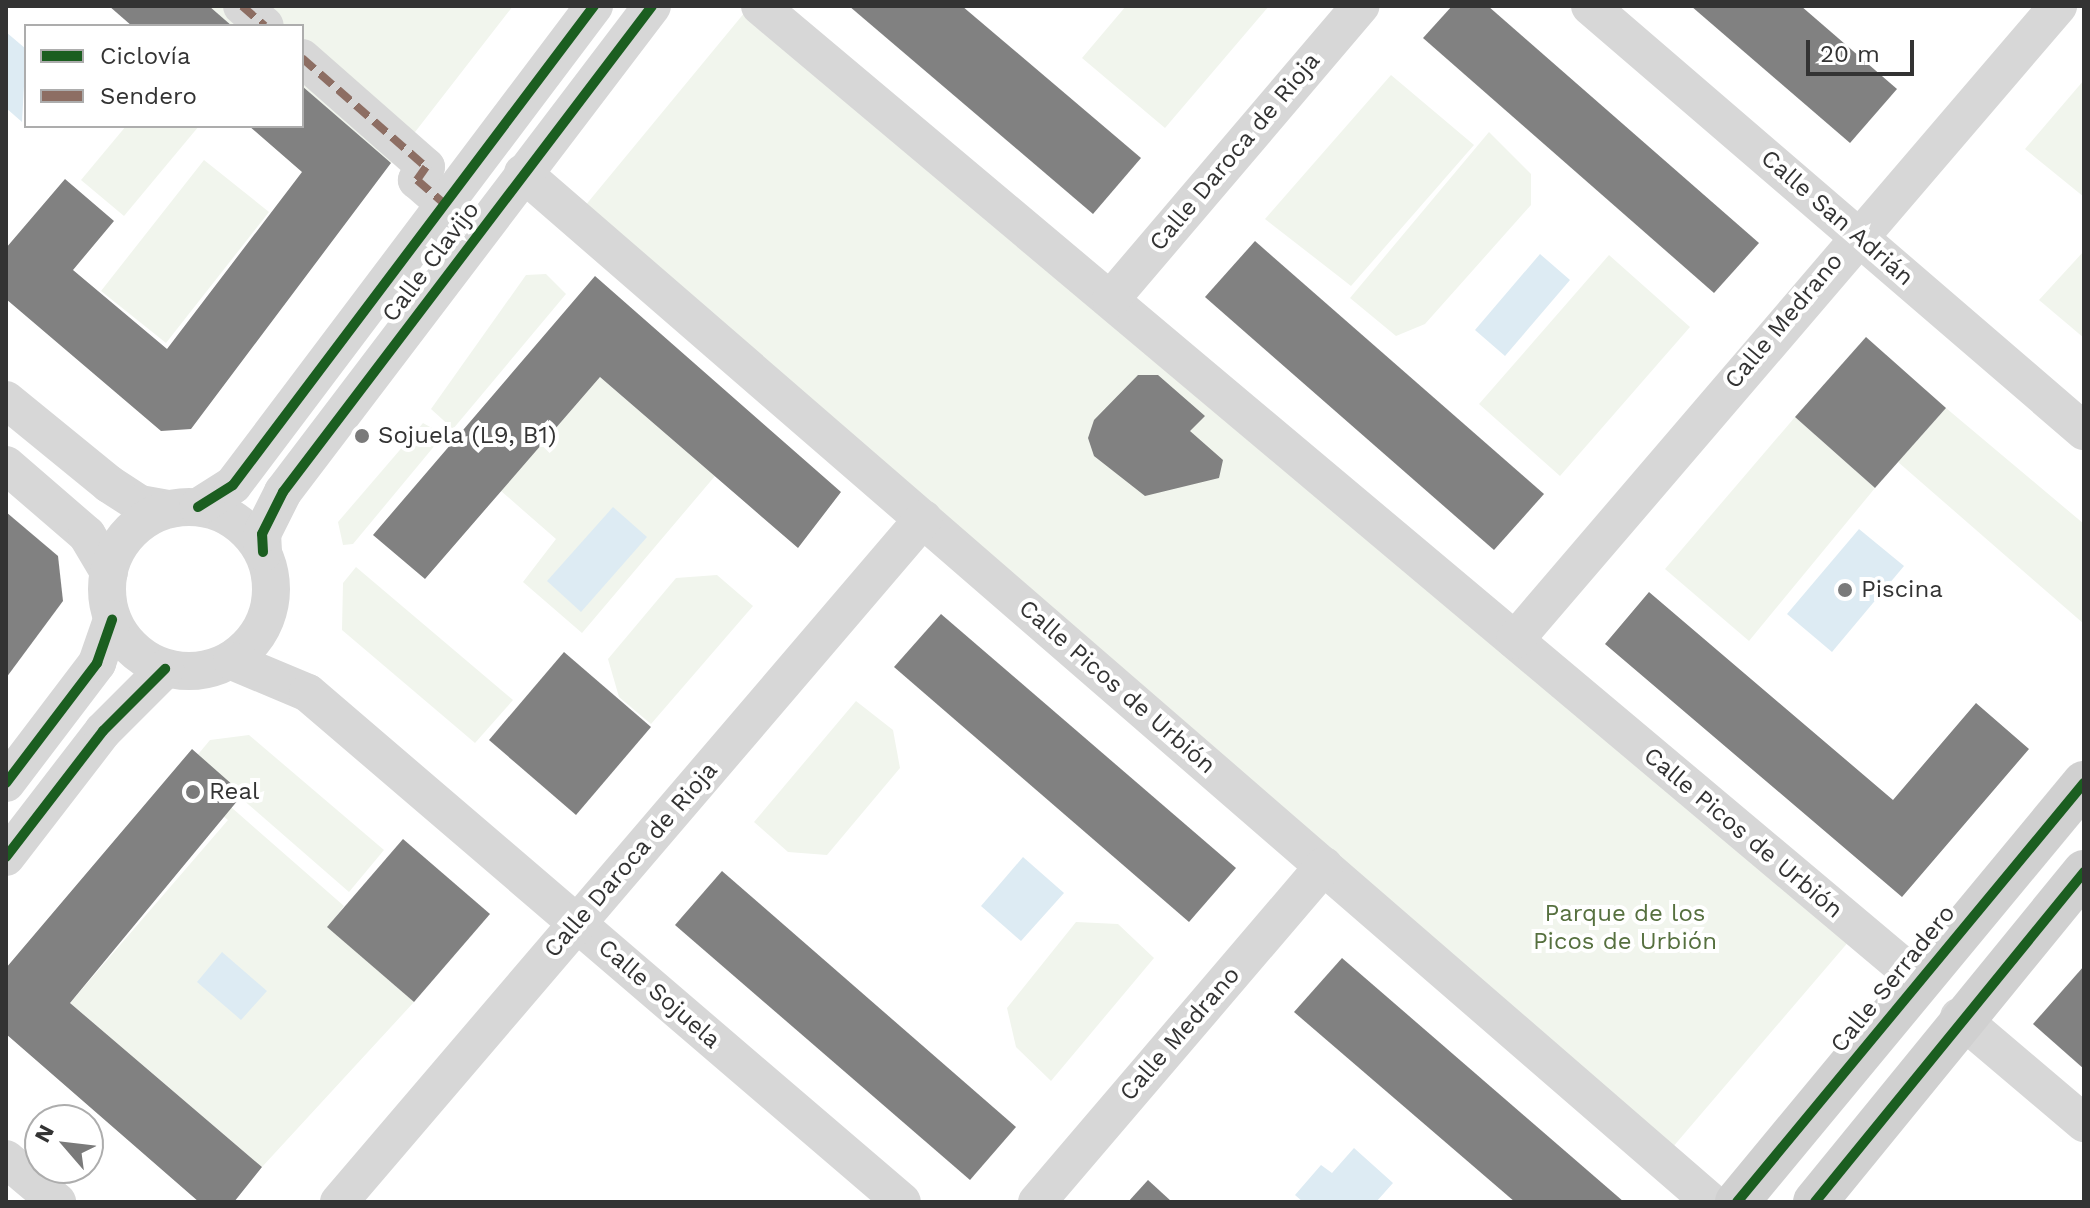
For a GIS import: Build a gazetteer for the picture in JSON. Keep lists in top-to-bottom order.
{
  "streets": {
    "main road": ["Calle Serradero"],
    "street": [
      "Calle Daroca de Rioja",
      "Calle San Adrián",
      "Calle Clavijo",
      "Calle Medrano",
      "Calle Picos de Urbión",
      "Calle Sojuela"
    ]
  },
  "crossings": [
    ["Calle Daroca de Rioja", "Calle Picos de Urbión"],
    ["Calle Daroca de Rioja", "Calle Sojuela"],
    ["Calle San Adrián", "Calle Medrano"],
    ["Calle Clavijo", "Calle Picos de Urbión"],
    ["Calle Clavijo", "Calle Sojuela"],
    ["Calle Medrano", "Calle Picos de Urbión"],
    ["Calle Picos de Urbión", "Calle Serradero"]
  ],
  "parks": ["Parque de los Picos de Urbión"],
  "places": ["Sojuela (L9, B1)", "Piscina", "Real"],
  "legend": ["Ciclovía", "Sendero"],
  "scale_bar": "20 m",
  "north": "top left"
}
